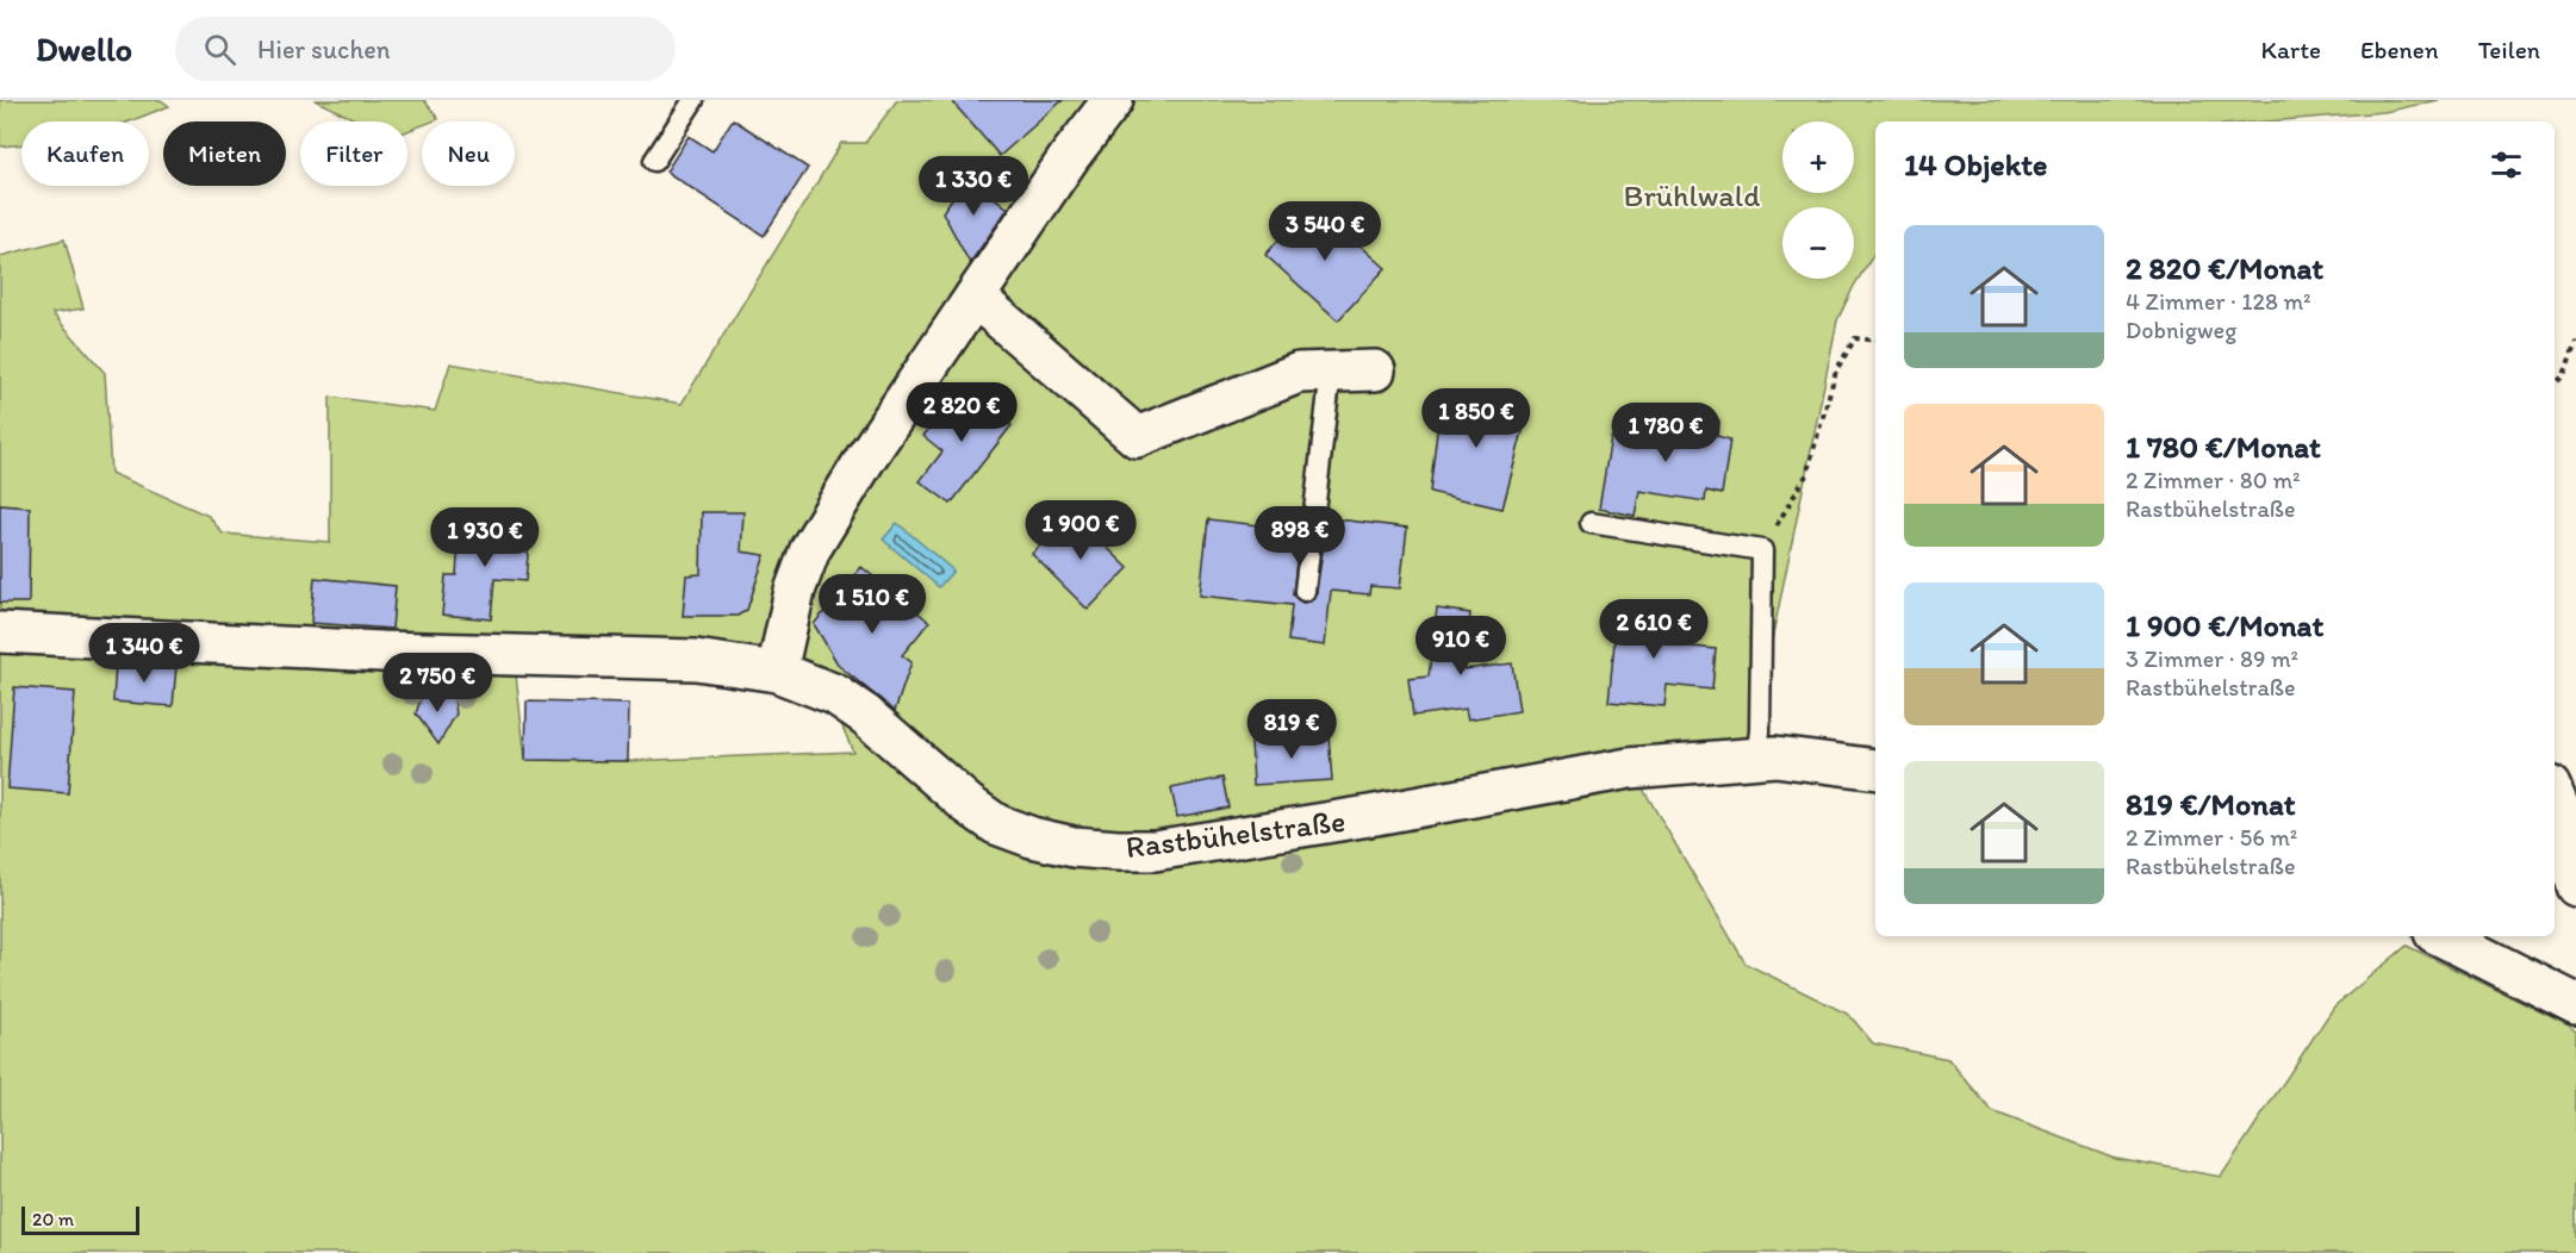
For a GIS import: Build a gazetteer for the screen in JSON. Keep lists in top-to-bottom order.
{
  "streets": {
    "street": ["Rastbühelstraße"]
  },
  "parks": ["Brühlwald"],
  "scale_bar": "20 m",
  "page": {
    "header": "Dwello",
    "search": "Hier suchen",
    "nav": ["Karte", "Ebenen", "Teilen"],
    "map_buttons": ["+", "−"],
    "chip": [
      "Kaufen",
      "Mieten",
      "Filter",
      "Neu"
    ],
    "heading": "14 Objekte",
    "price": [
      "1 330 €",
      "3 540 €",
      "2 820 €",
      "1 850 €",
      "1 780 €",
      "1 900 €",
      "898 €",
      "1 930 €",
      "1 510 €",
      "2 610 €",
      "910 €",
      "1 340 €",
      "2 750 €",
      "819 €"
    ],
    "list": [
      {
        "name": "2 820 €/Monat",
        "note": "4 Zimmer · 128 m² · Dobnigweg"
      },
      {
        "name": "1 780 €/Monat",
        "note": "2 Zimmer · 80 m² · Rastbühelstraße"
      },
      {
        "name": "1 900 €/Monat",
        "note": "3 Zimmer · 89 m² · Rastbühelstraße"
      },
      {
        "name": "819 €/Monat",
        "note": "2 Zimmer · 56 m² · Rastbühelstraße"
      }
    ],
    "scale": "20 m"
  }
}
